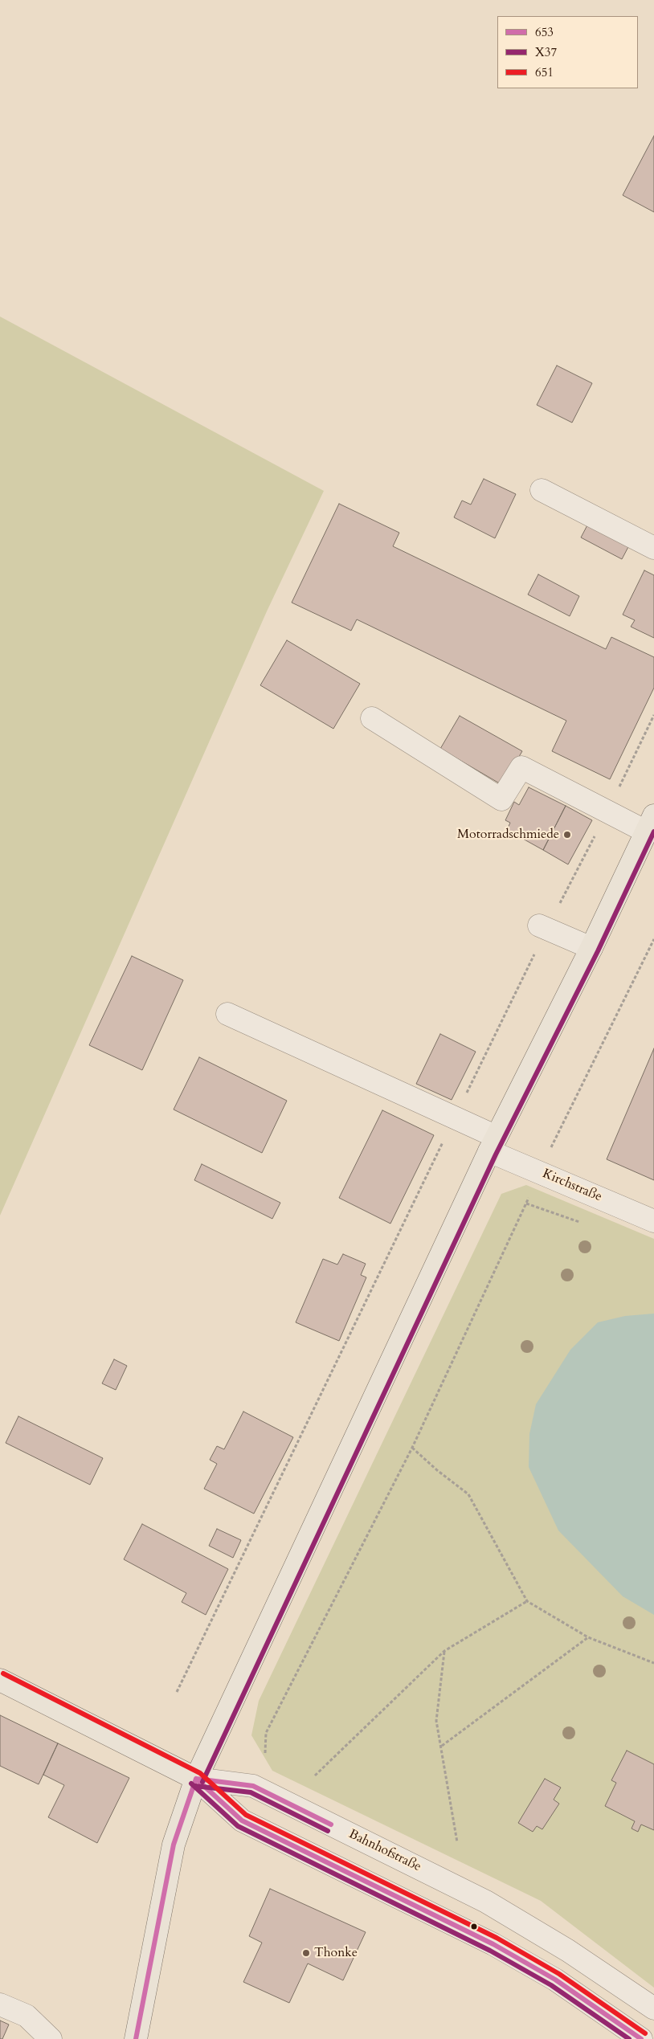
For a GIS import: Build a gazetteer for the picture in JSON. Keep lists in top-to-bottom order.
{
  "streets": {
    "street": ["Kirchstraße", "Bahnhofstraße"]
  },
  "places": ["Motorradschmiede", "Thonke"],
  "lines": ["transit line X37", "transit line 651", "transit line 653"],
  "legend": ["653", "X37", "651"]
}
